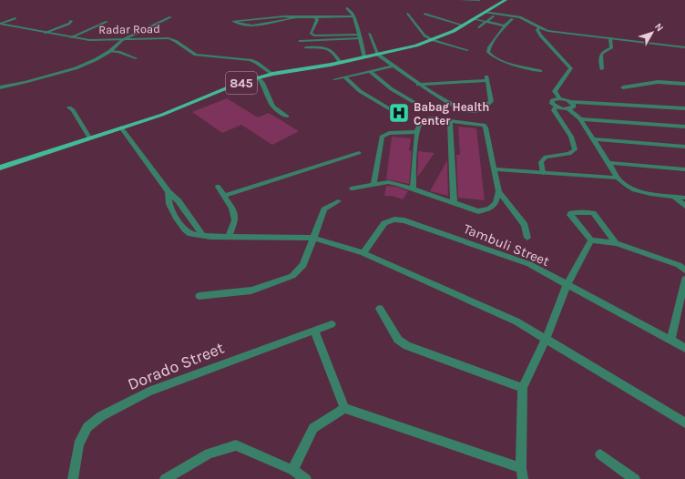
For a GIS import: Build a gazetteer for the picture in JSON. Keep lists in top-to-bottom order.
{
  "streets": {
    "main road": ["845"],
    "street": ["Radar Road", "Tambuli Street", "Dorado Street"]
  },
  "crossings": [
    ["Radar Road", "845"]
  ],
  "places": {
    "hospital": ["Babag Health Center"]
  },
  "north": "top right"
}
